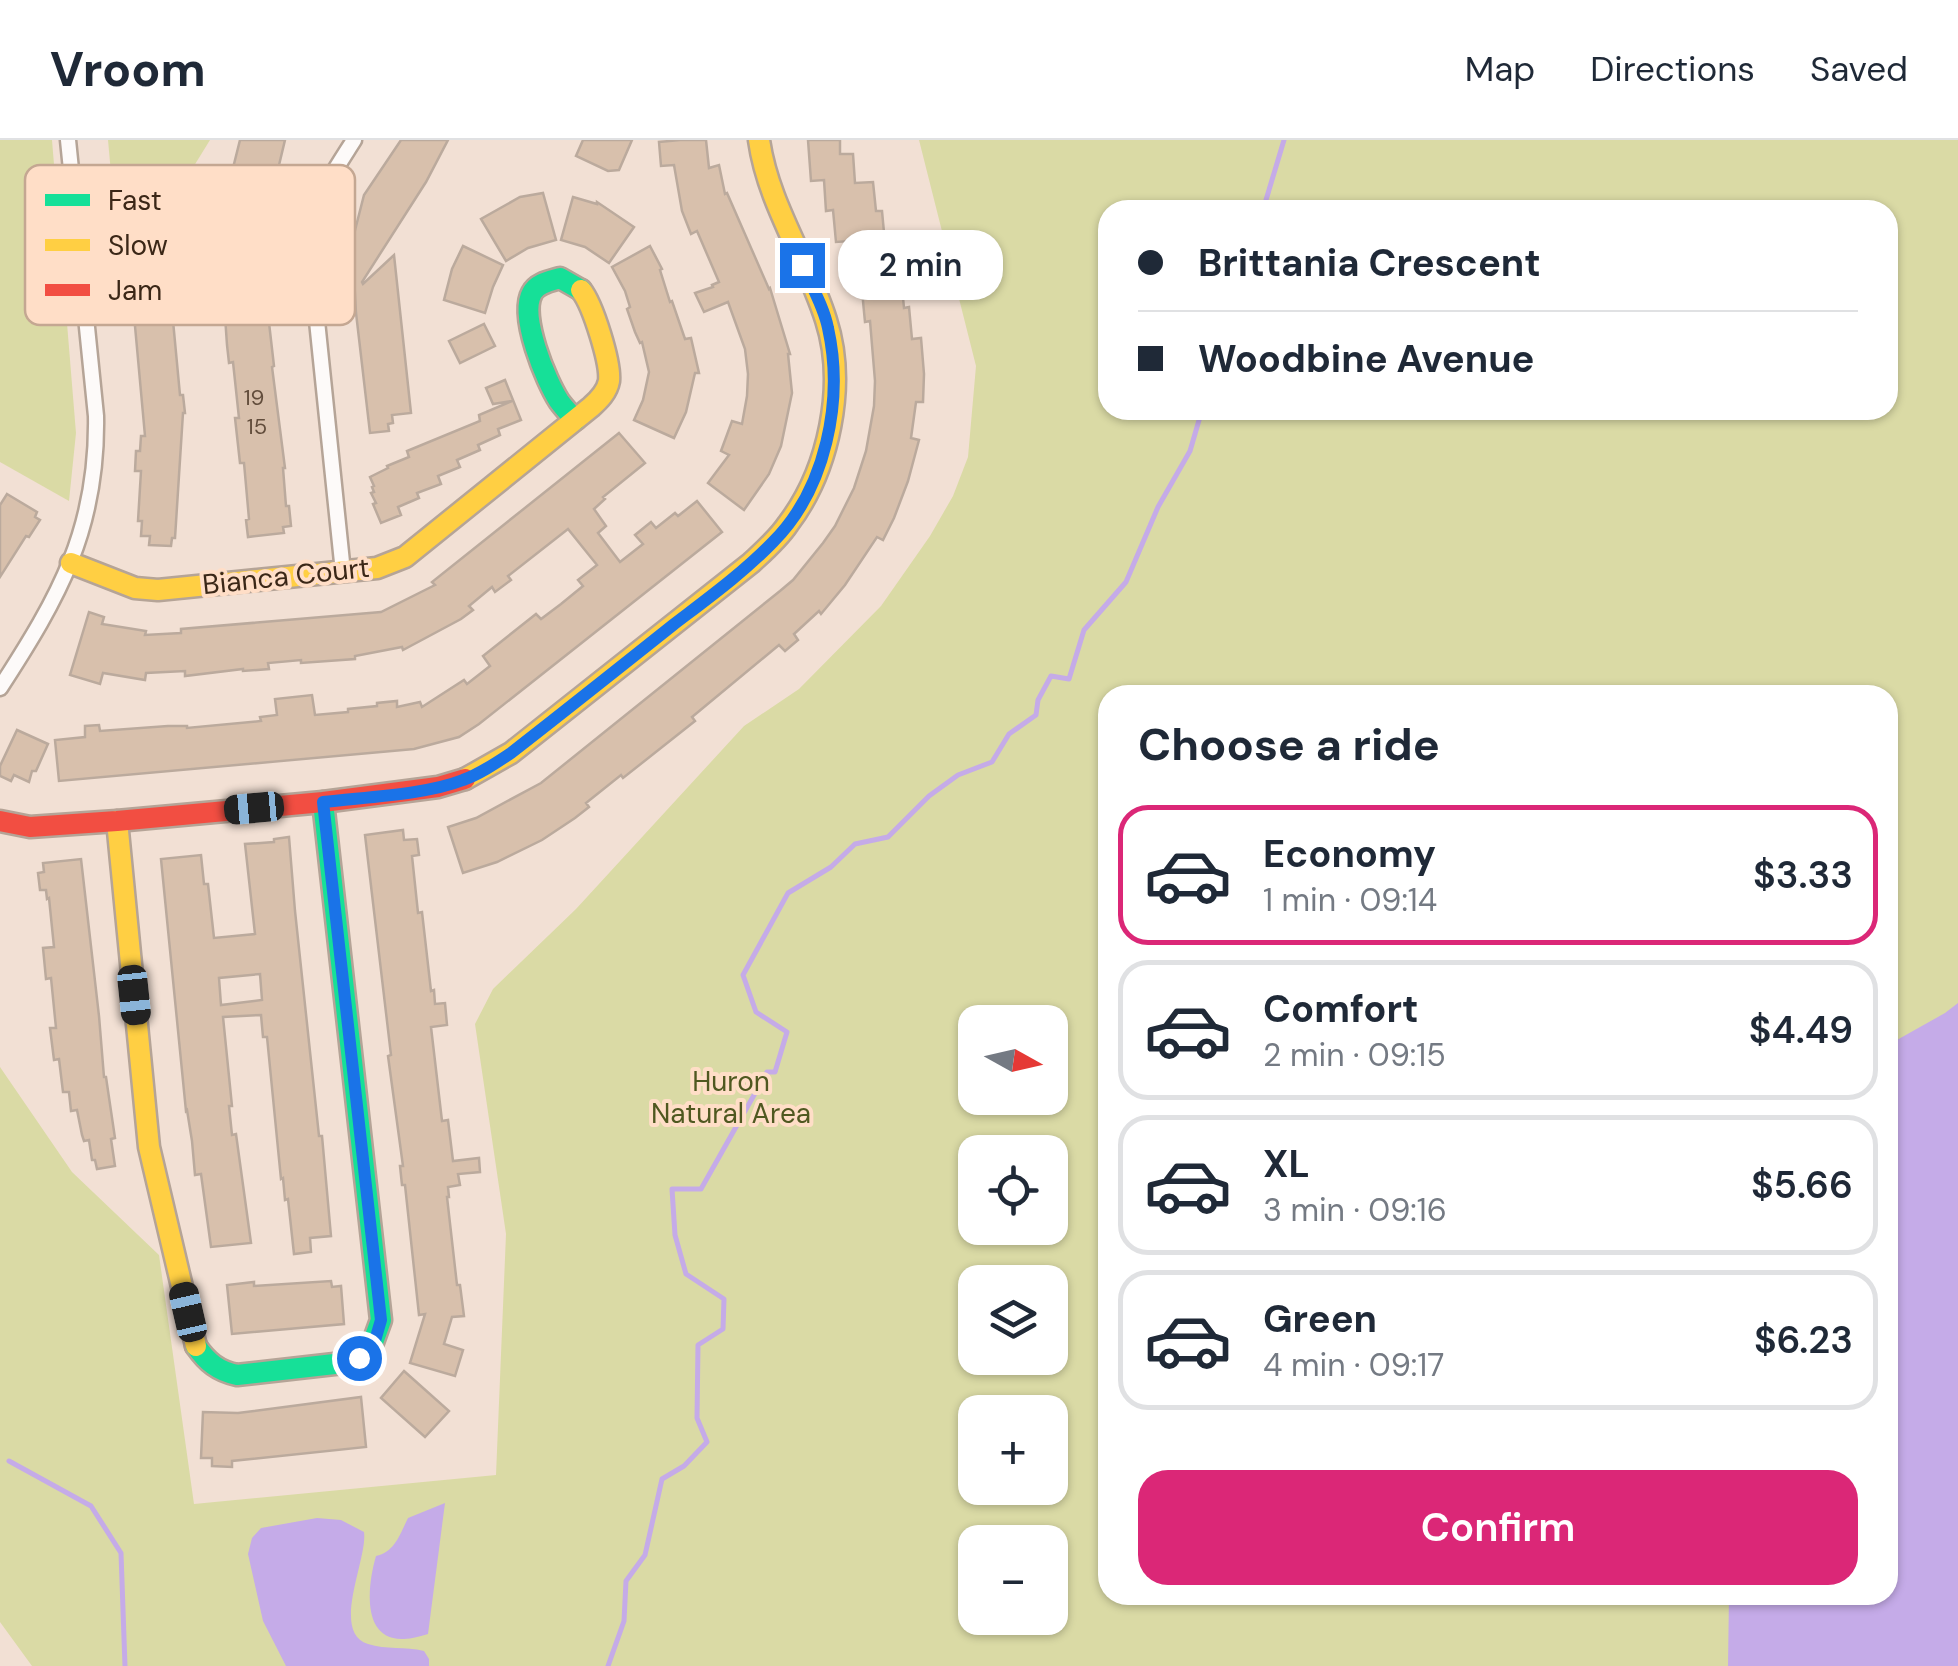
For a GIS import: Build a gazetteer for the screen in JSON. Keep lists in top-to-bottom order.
{
  "streets": {
    "street": ["Bianca Court"]
  },
  "parks": ["Huron Natural Area"],
  "house_numbers": ["19", "15"],
  "legend": ["Fast", "Slow", "Jam"],
  "north": "right",
  "page": {
    "header": "Vroom",
    "nav": ["Map", "Directions", "Saved"],
    "banner": ["Brittania Crescent", "Woodbine Avenue"],
    "bubble": "2 min",
    "heading": "Choose a ride",
    "list": [
      {
        "name": "Economy",
        "note": "1 min · 09:14",
        "value": "$3.33"
      },
      {
        "name": "Comfort",
        "note": "2 min · 09:15",
        "value": "$4.49"
      },
      {
        "name": "XL",
        "note": "3 min · 09:16",
        "value": "$5.66"
      },
      {
        "name": "Green",
        "note": "4 min · 09:17",
        "value": "$6.23"
      }
    ],
    "map_buttons": ["+", "−"],
    "buttons": "Confirm"
  }
}
